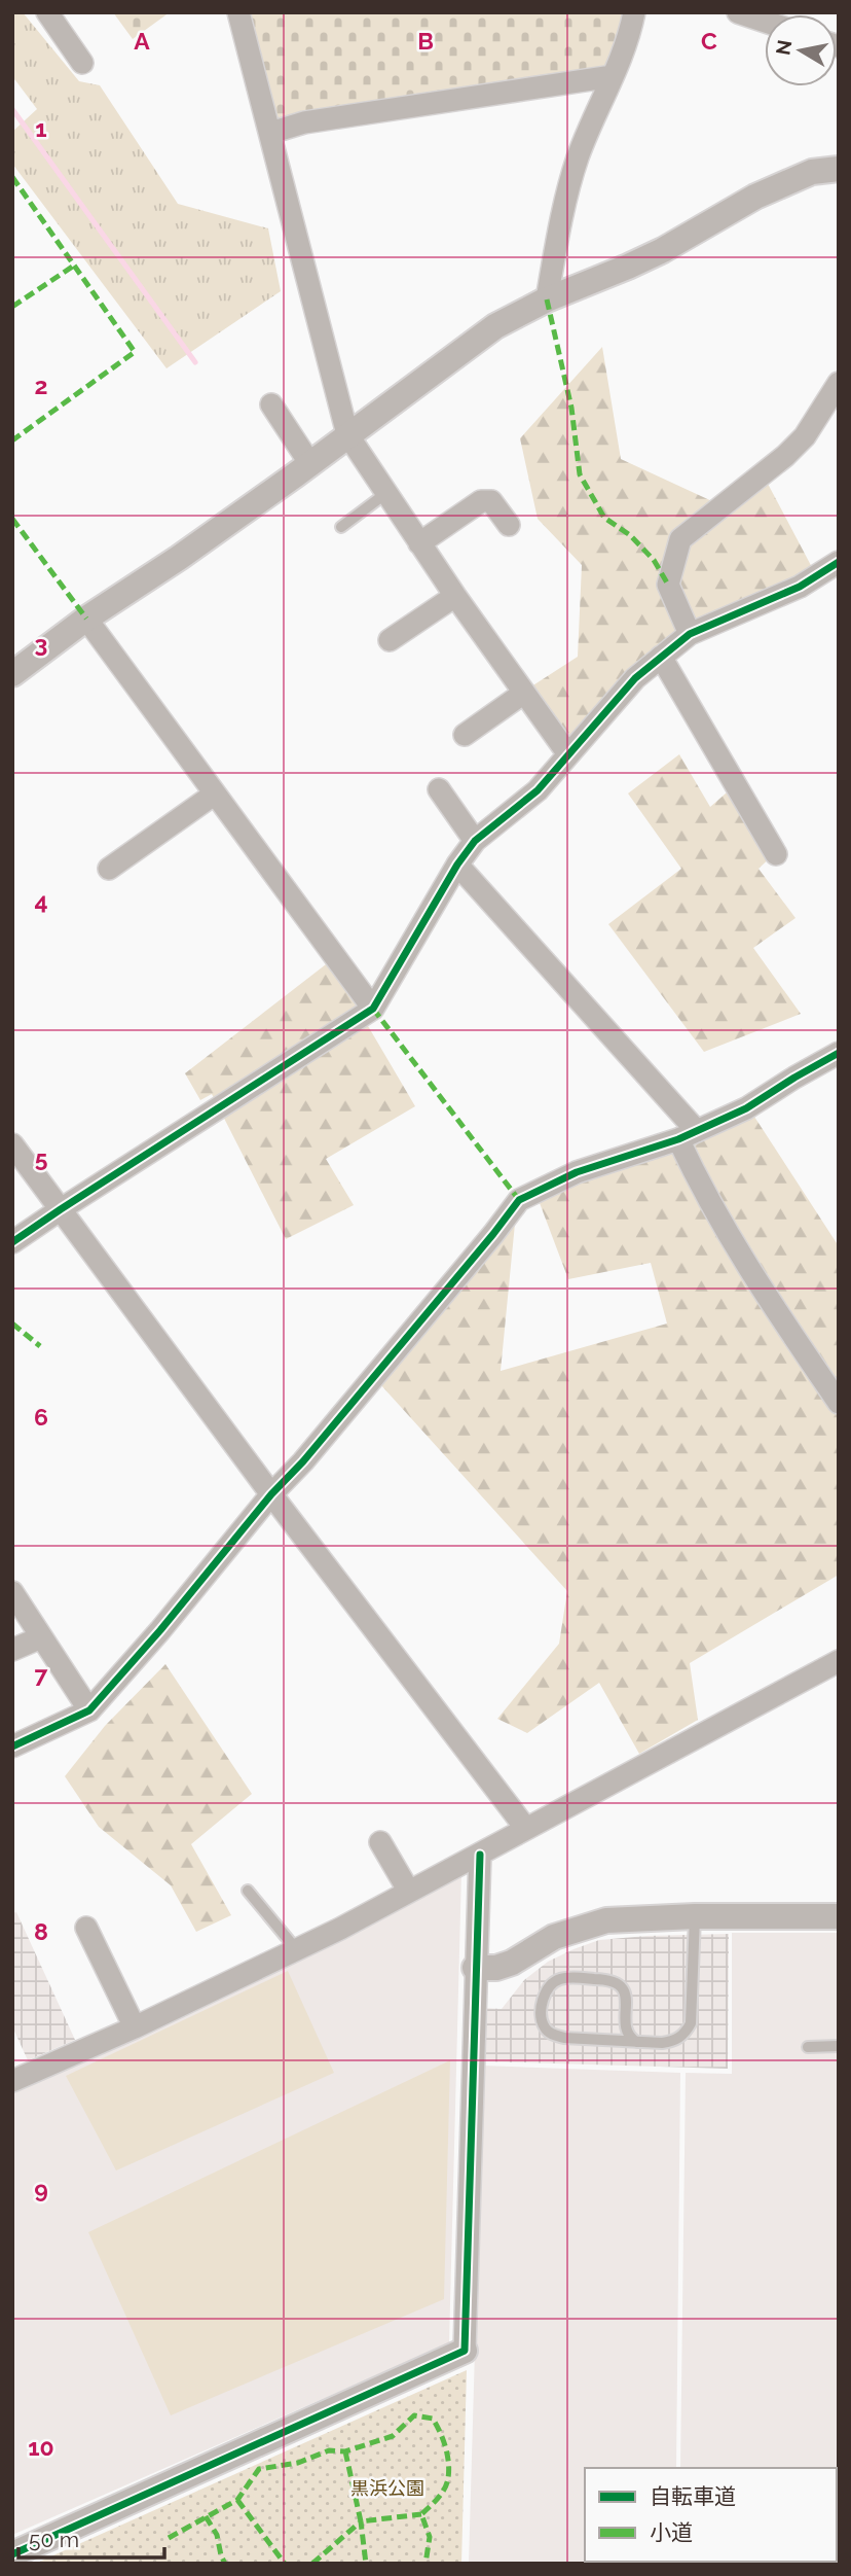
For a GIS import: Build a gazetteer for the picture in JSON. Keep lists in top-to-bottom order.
{
  "parks": ["黒浜公園"],
  "legend": ["自転車道", "小道"],
  "scale_bar": "50 m",
  "north": "left",
  "grid": {
    "columns": ["A", "B", "C"],
    "rows": [
      "1",
      "2",
      "3",
      "4",
      "5",
      "6",
      "7",
      "8",
      "9",
      "10"
    ]
  }
}
